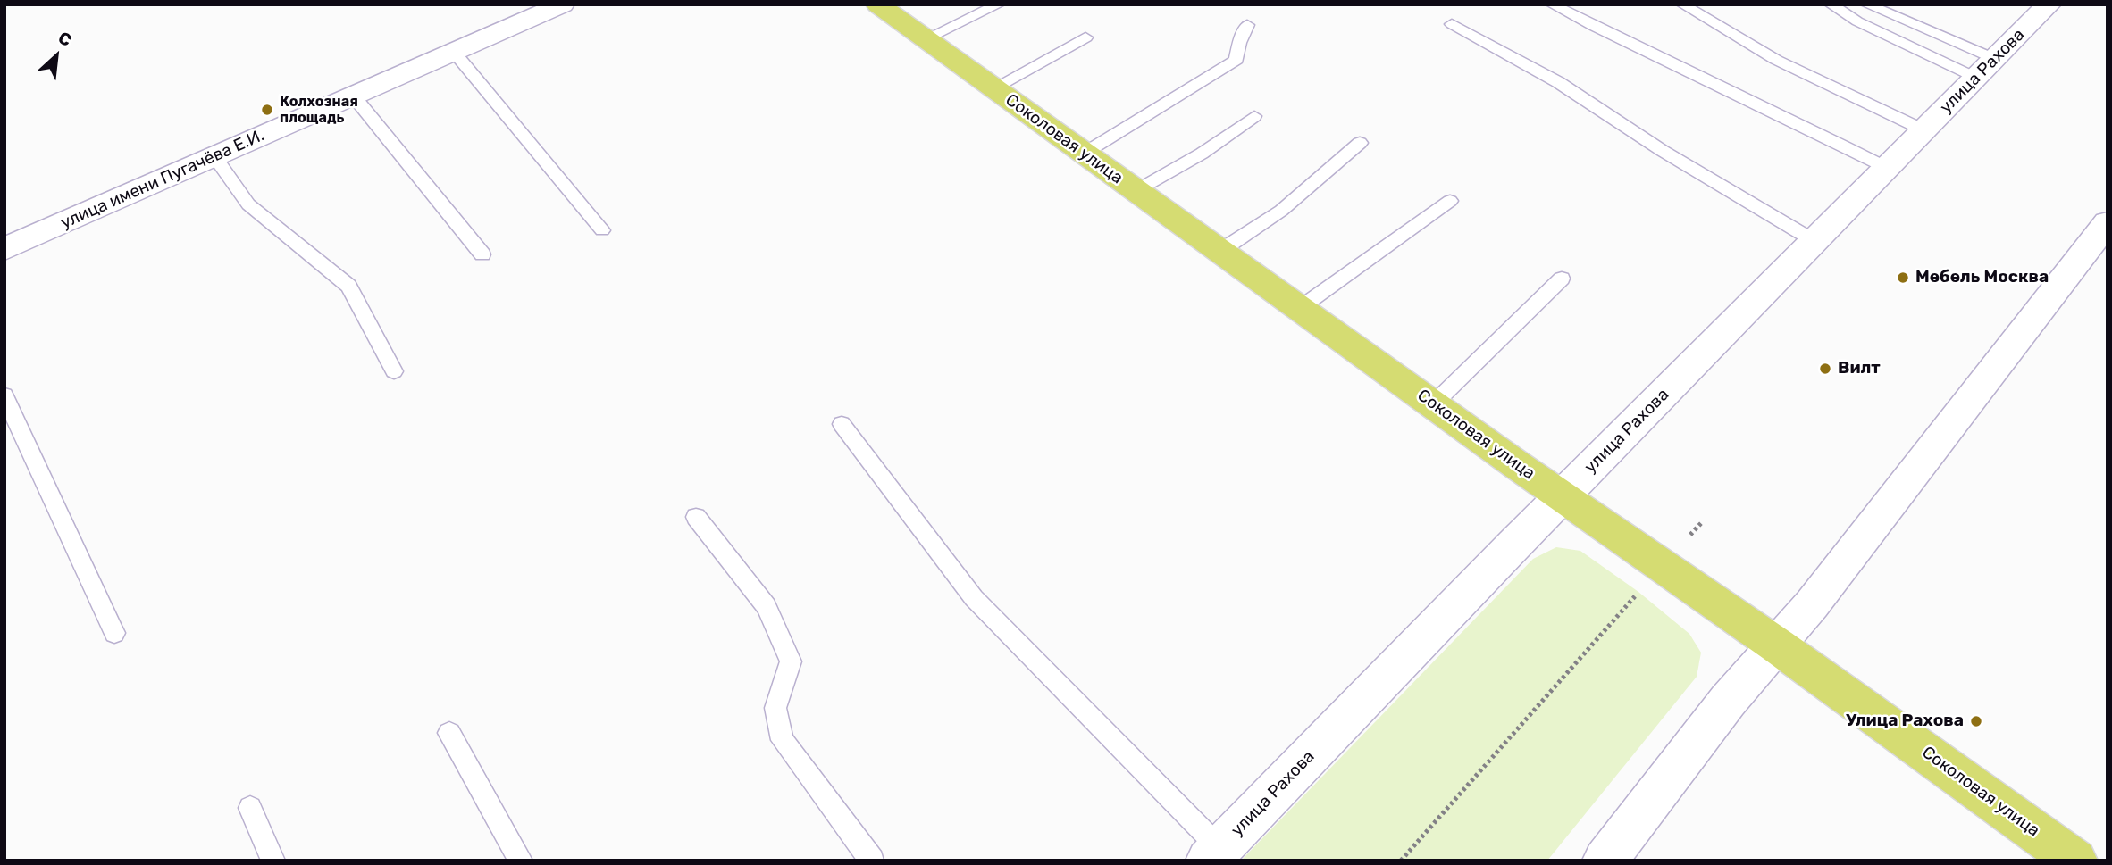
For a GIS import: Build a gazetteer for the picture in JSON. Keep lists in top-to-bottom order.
{
  "streets": {
    "main road": ["Соколовая улица"],
    "street": ["улица Рахова", "улица имени Пугачёва Е.И."]
  },
  "crossings": [
    ["улица Рахова", "Соколовая улица"]
  ],
  "places": [
    "Колхозная площадь",
    "Мебель Москва",
    "Вилт",
    "Улица Рахова"
  ],
  "north": "top right"
}
